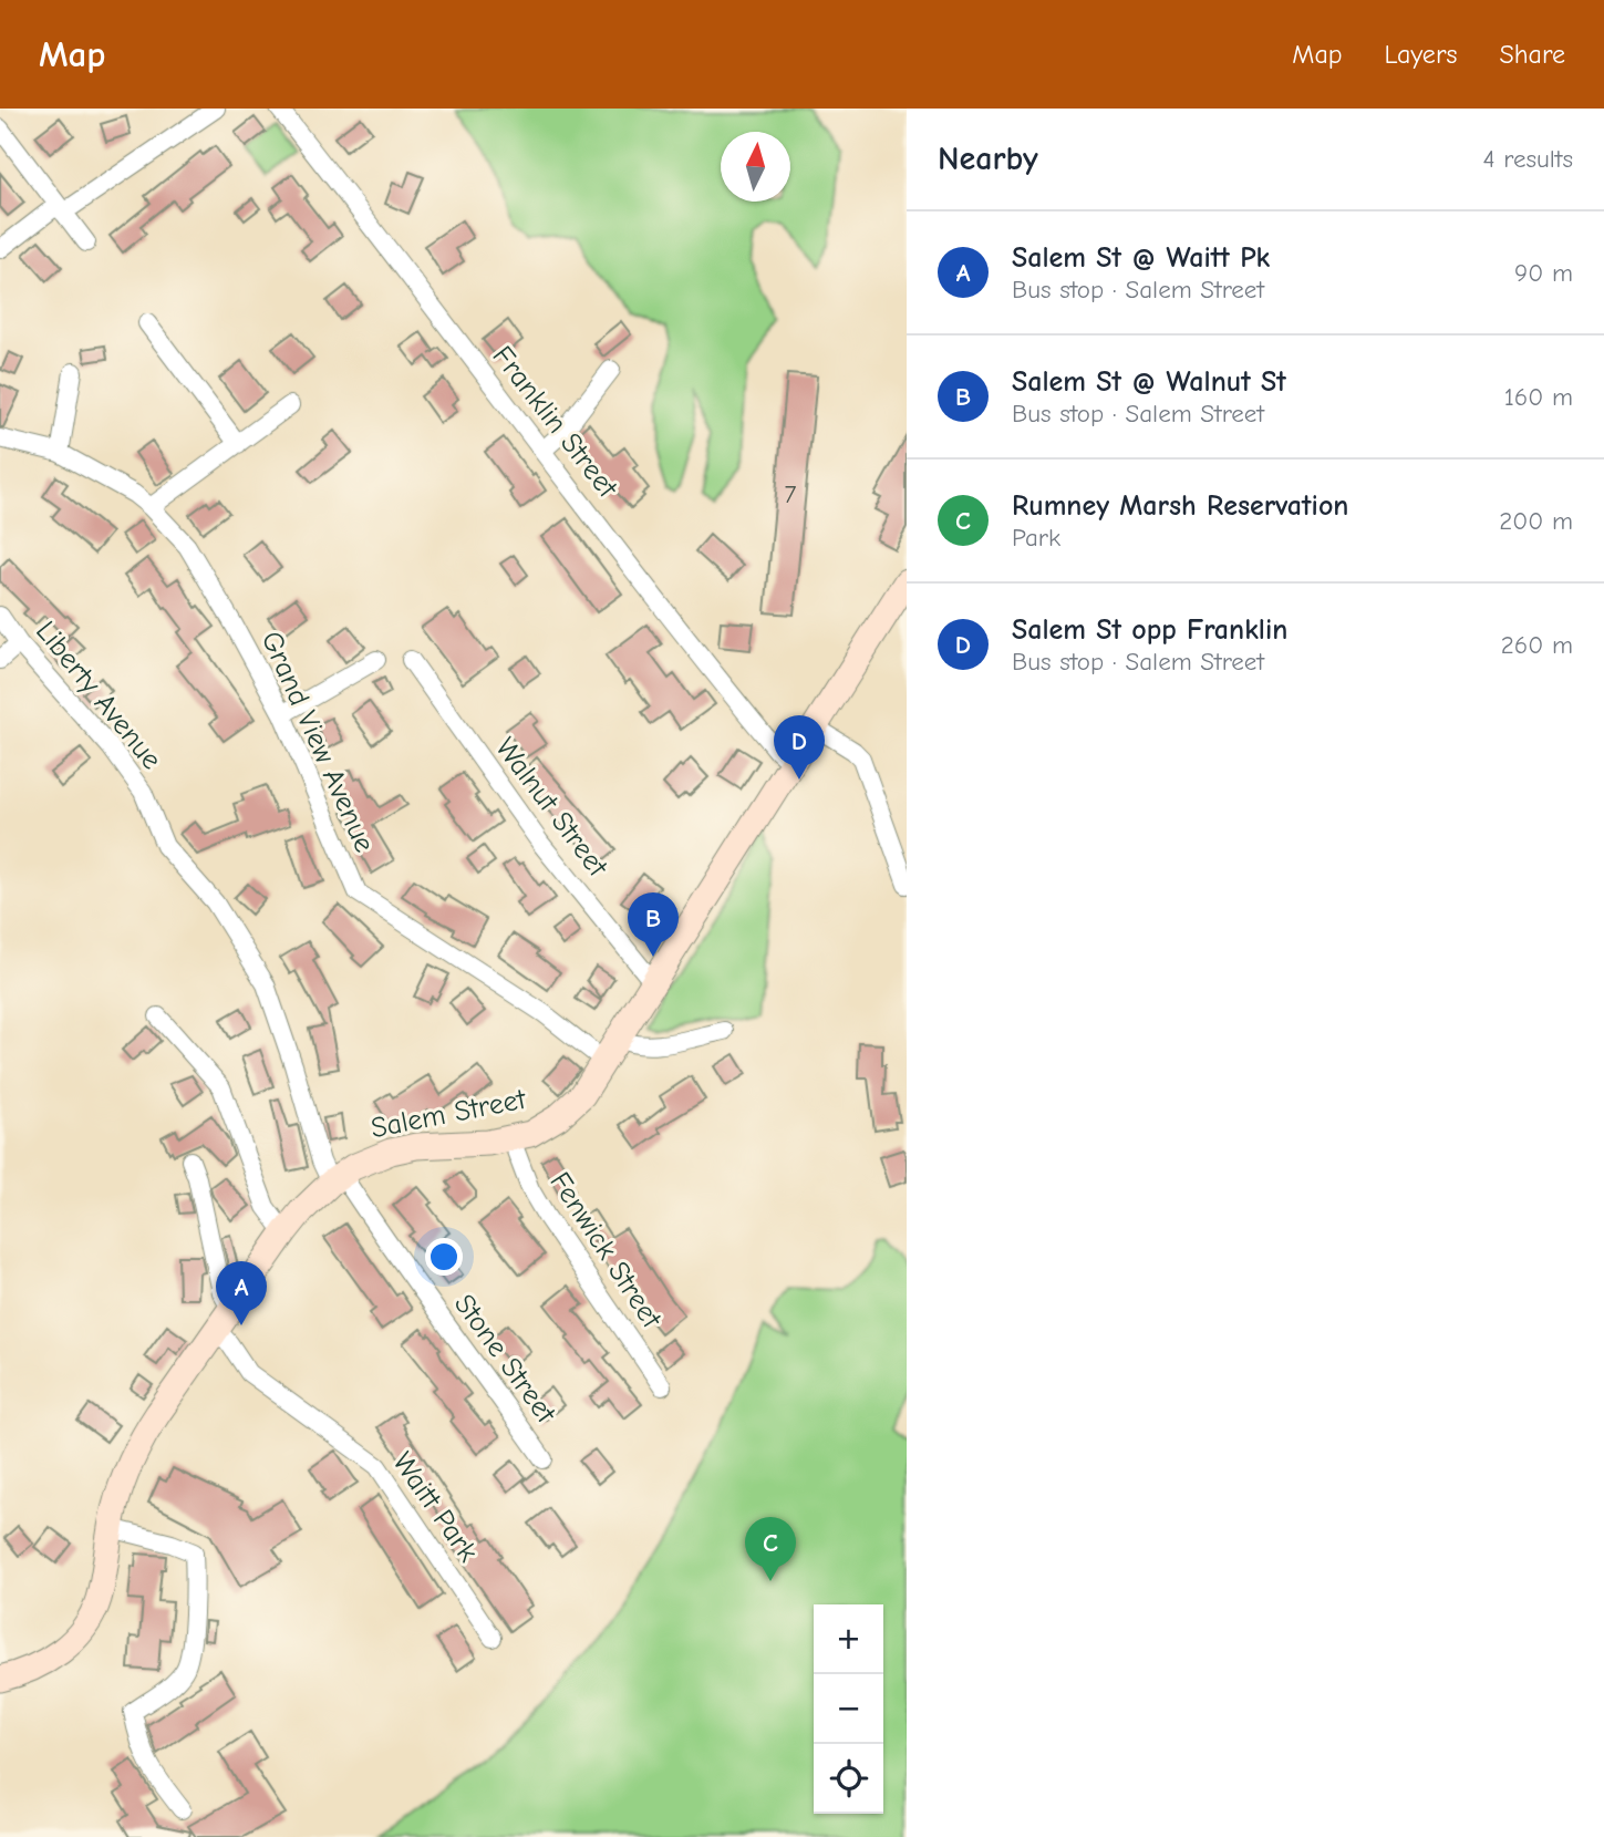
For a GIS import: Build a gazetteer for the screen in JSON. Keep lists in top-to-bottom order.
{
  "streets": {
    "main road": ["Salem Street"],
    "street": [
      "Franklin Street",
      "Liberty Avenue",
      "Grand View Avenue",
      "Walnut Street",
      "Fenwick Street",
      "Stone Street",
      "Waitt Park"
    ]
  },
  "crossings": [
    ["Franklin Street", "Salem Street"],
    ["Liberty Avenue", "Salem Street"],
    ["Liberty Avenue", "Stone Street"],
    ["Grand View Avenue", "Salem Street"],
    ["Walnut Street", "Salem Street"],
    ["Salem Street", "Fenwick Street"],
    ["Salem Street", "Stone Street"],
    ["Salem Street", "Waitt Park"]
  ],
  "house_numbers": ["7"],
  "north": "top",
  "page": {
    "header": "Map",
    "nav": ["Map", "Layers", "Share"],
    "heading": ["Nearby", "4 results"],
    "list": [
      {
        "mark": "A",
        "name": "Salem St @ Waitt Pk",
        "note": "Bus stop · Salem Street",
        "value": "90 m"
      },
      {
        "mark": "B",
        "name": "Salem St @ Walnut St",
        "note": "Bus stop · Salem Street",
        "value": "160 m"
      },
      {
        "mark": "C",
        "name": "Rumney Marsh Reservation",
        "note": "Park",
        "value": "200 m"
      },
      {
        "mark": "D",
        "name": "Salem St opp Franklin",
        "note": "Bus stop · Salem Street",
        "value": "260 m"
      }
    ],
    "pins": [
      "D",
      "B",
      "A",
      "C"
    ],
    "map_buttons": ["+", "−"]
  }
}
